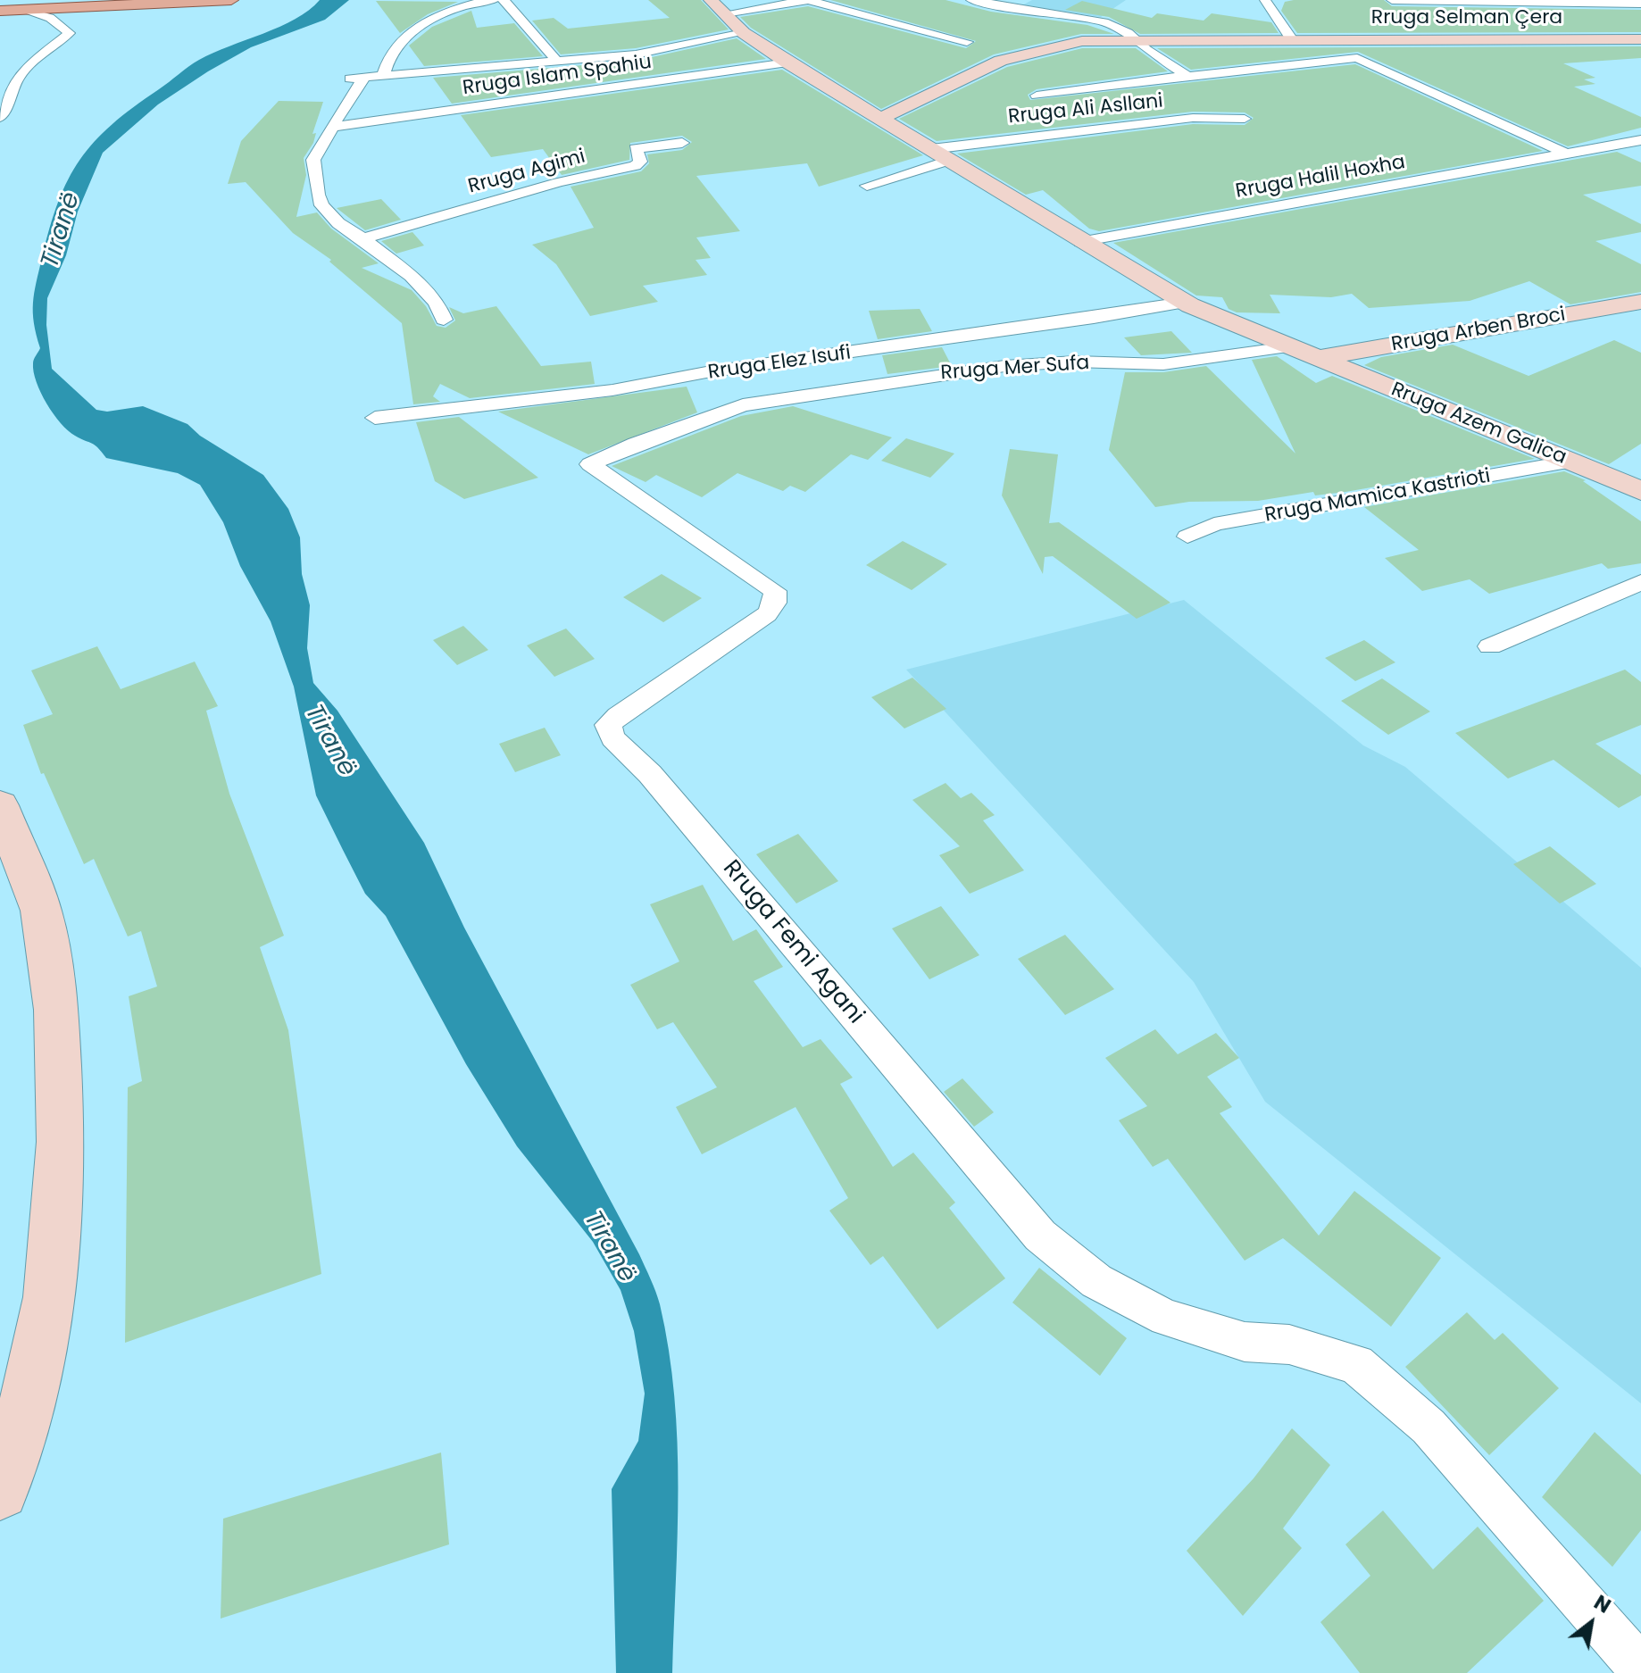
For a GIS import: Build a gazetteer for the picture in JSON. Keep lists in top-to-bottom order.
{
  "streets": {
    "main road": ["Rruga Selman Çera", "Rruga Arben Broci", "Rruga Azem Galica"],
    "street": [
      "Rruga Islam Spahiu",
      "Rruga Ali Asllani",
      "Rruga Agimi",
      "Rruga Halil Hoxha",
      "Rruga Elez Isufi",
      "Rruga Mer Sufa",
      "Rruga Mamica Kastrioti",
      "Rruga Femi Agani"
    ]
  },
  "crossings": [
    ["Rruga Arben Broci", "Rruga Azem Galica"],
    ["Rruga Mer Sufa", "Rruga Femi Agani"],
    ["Rruga Azem Galica", "Rruga Mamica Kastrioti"]
  ],
  "water": ["Tiranë"],
  "north": "top right"
}
